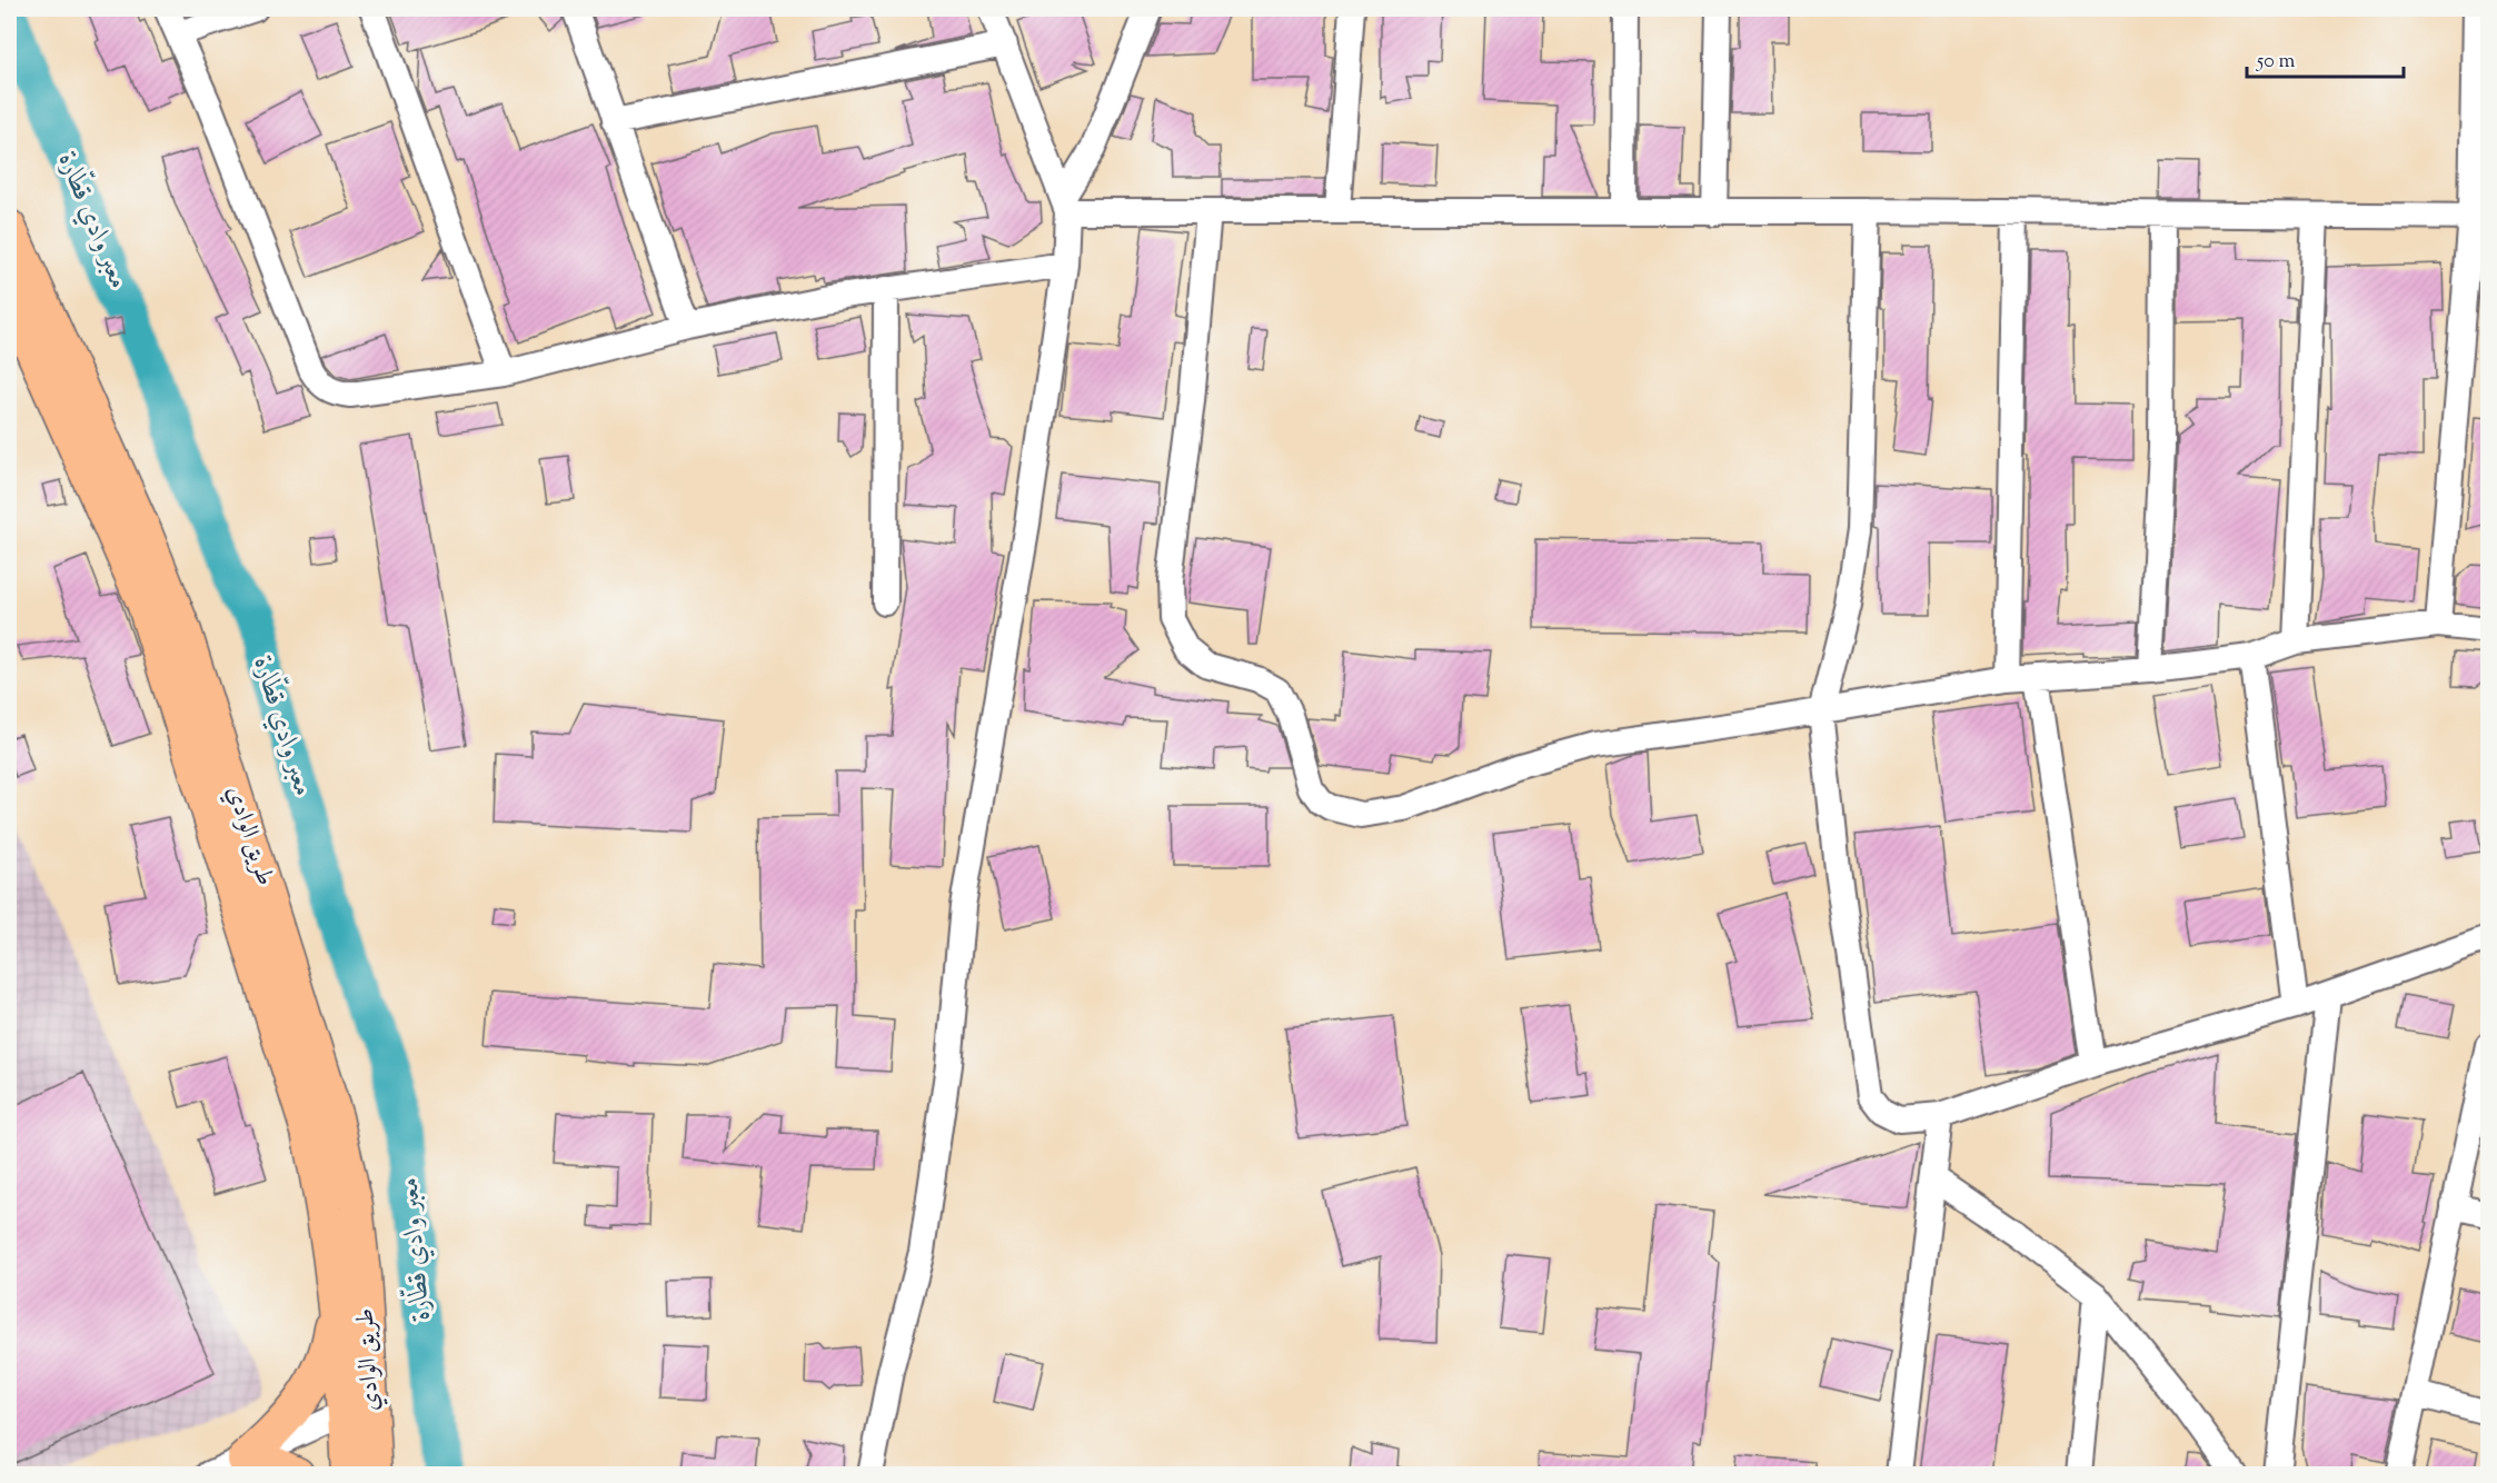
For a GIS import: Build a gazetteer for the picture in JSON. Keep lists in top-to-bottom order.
{
  "streets": {
    "main road": ["طريق الوادي"]
  },
  "water": ["معبر وادي قطّارة"],
  "scale_bar": "50 m"
}
